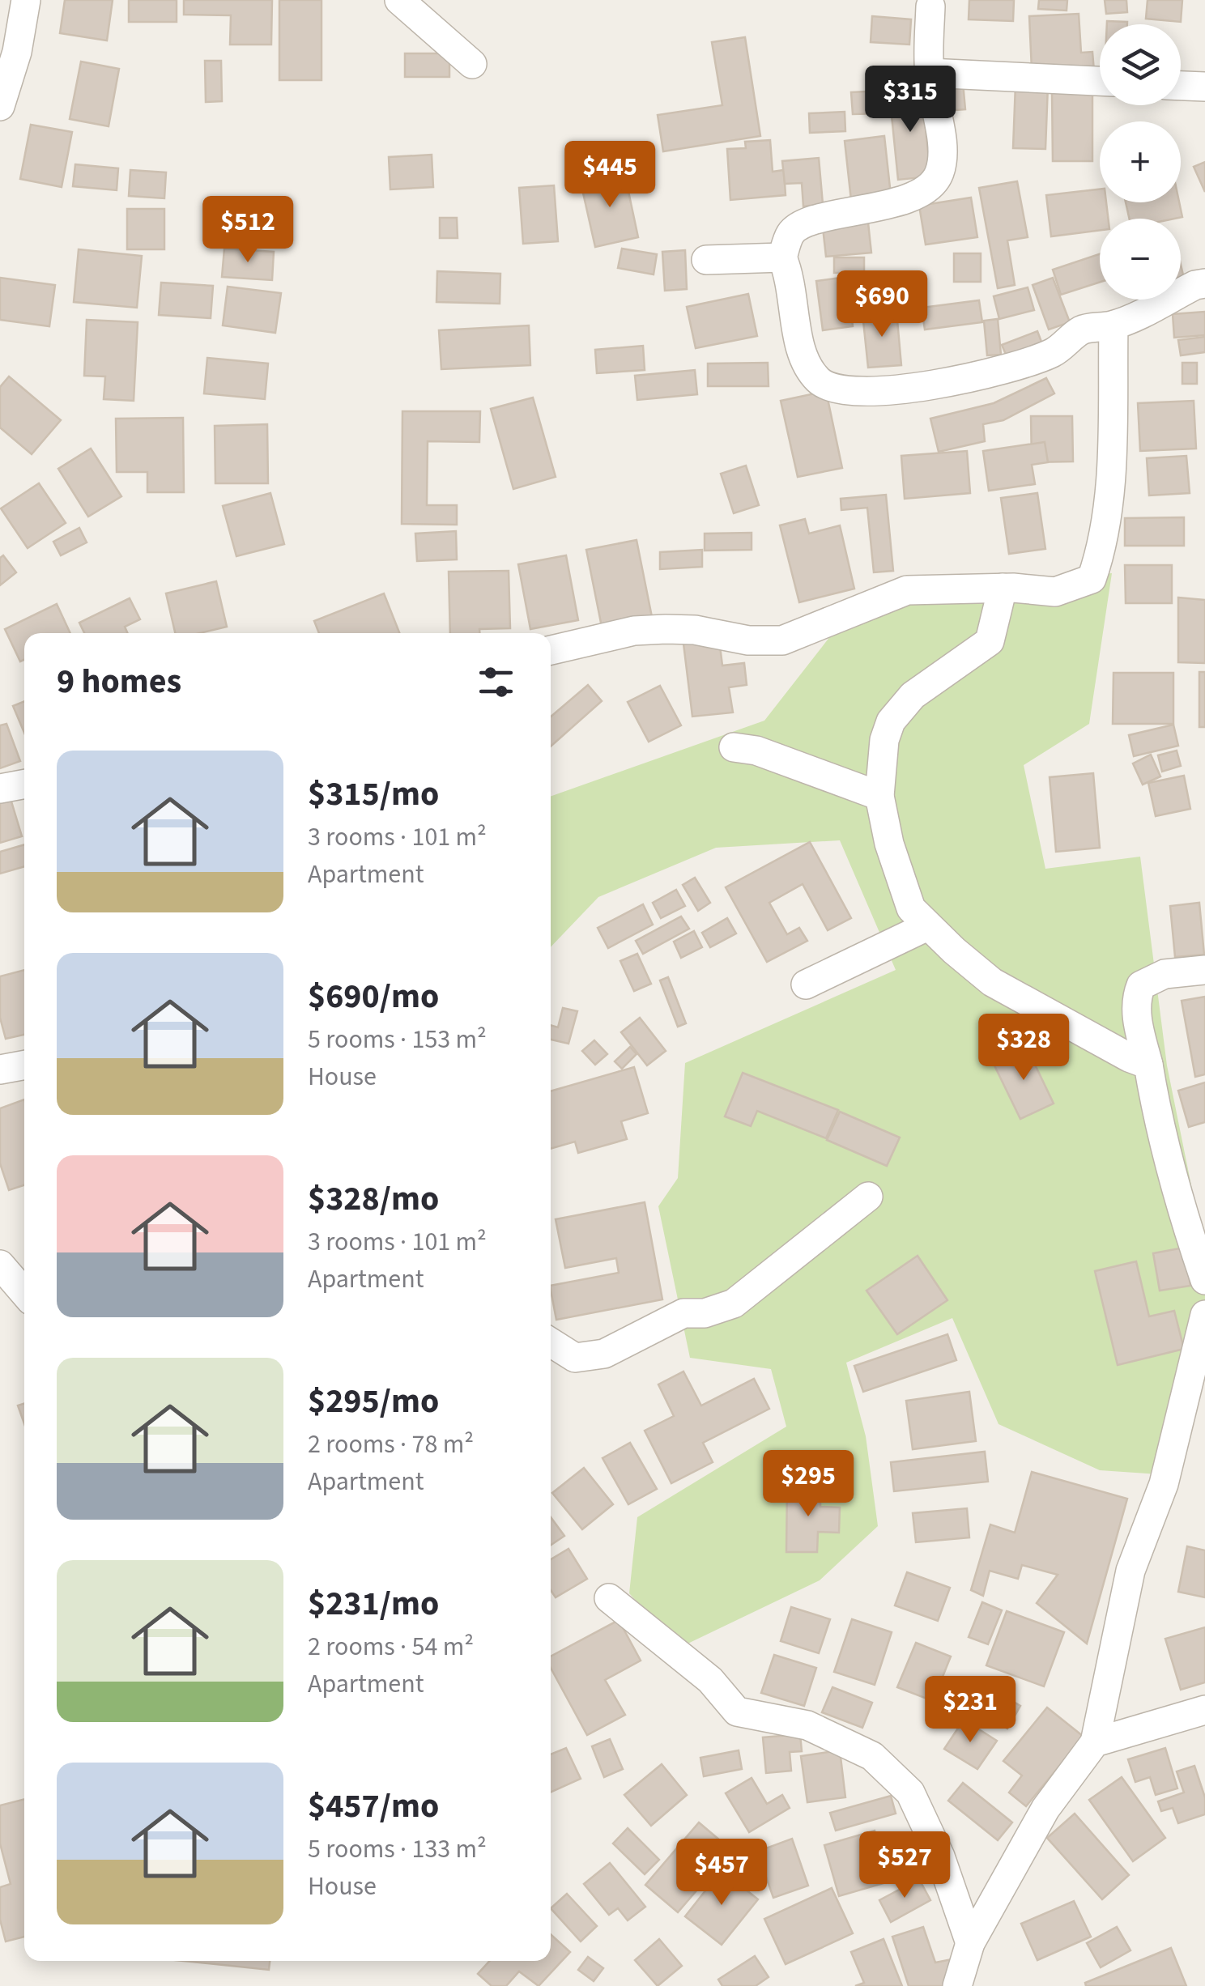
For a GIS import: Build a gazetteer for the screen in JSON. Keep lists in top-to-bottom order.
{
  "page": {
    "map_buttons": ["+", "−"],
    "price": [
      "$315",
      "$445",
      "$512",
      "$690",
      "$328",
      "$295",
      "$231",
      "$527",
      "$457"
    ],
    "heading": "9 homes",
    "list": [
      {
        "name": "$315/mo",
        "note": "3 rooms · 101 m² · Apartment"
      },
      {
        "name": "$690/mo",
        "note": "5 rooms · 153 m² · House"
      },
      {
        "name": "$328/mo",
        "note": "3 rooms · 101 m² · Apartment"
      },
      {
        "name": "$295/mo",
        "note": "2 rooms · 78 m² · Apartment"
      },
      {
        "name": "$231/mo",
        "note": "2 rooms · 54 m² · Apartment"
      },
      {
        "name": "$457/mo",
        "note": "5 rooms · 133 m² · House"
      }
    ]
  }
}
